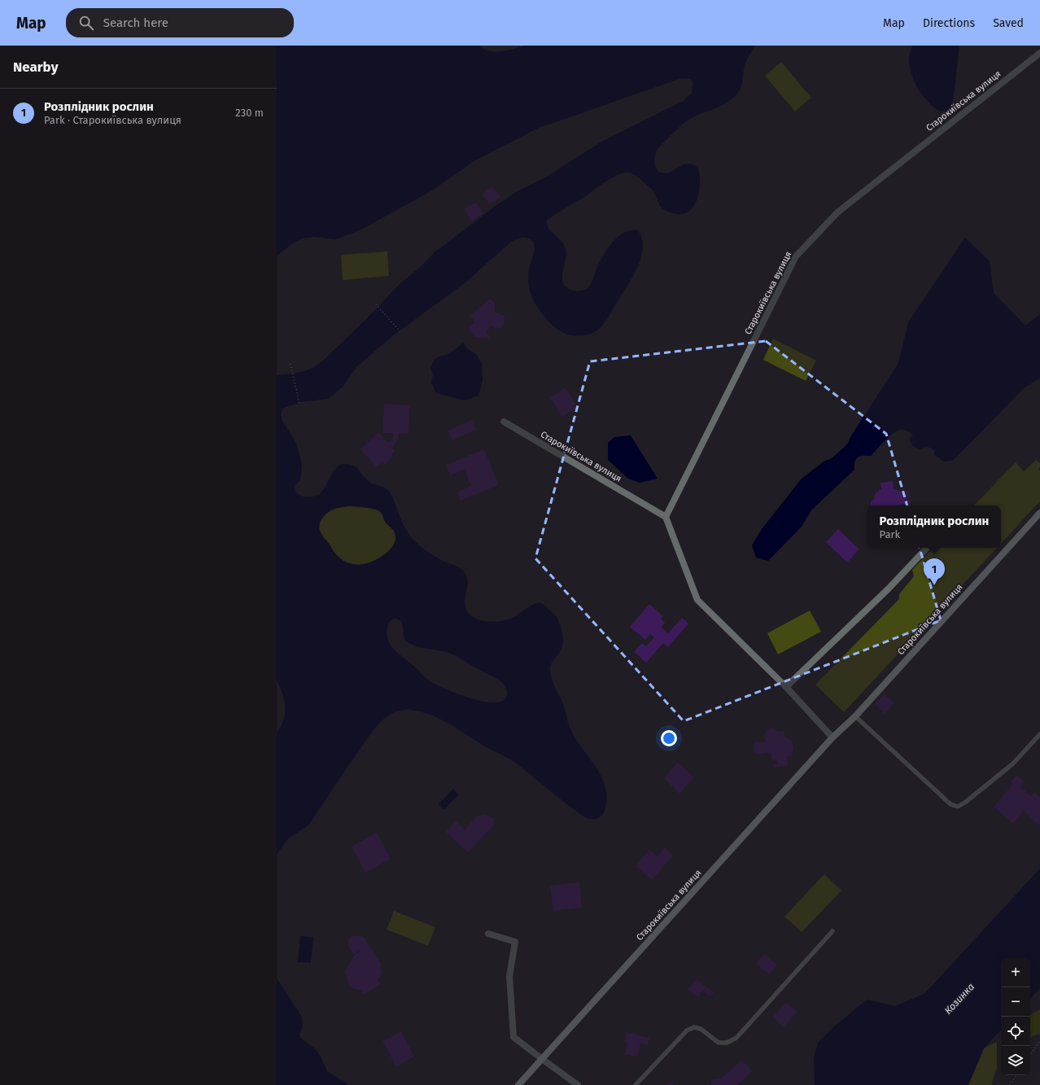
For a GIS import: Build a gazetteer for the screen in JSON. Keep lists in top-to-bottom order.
{
  "streets": {
    "street": ["Старокиївська вулиця"]
  },
  "water": ["Козинка"],
  "page": {
    "header": "Map",
    "search": "Search here",
    "nav": ["Map", "Directions", "Saved"],
    "heading": "Nearby",
    "list": [
      {
        "mark": "1",
        "name": "Розплідник рослин",
        "note": "Park · Старокиївська вулиця",
        "value": "230 m"
      }
    ],
    "popup": ["Розплідник рослин", "Park"],
    "pins": "1",
    "map_buttons": ["+", "−"]
  }
}
